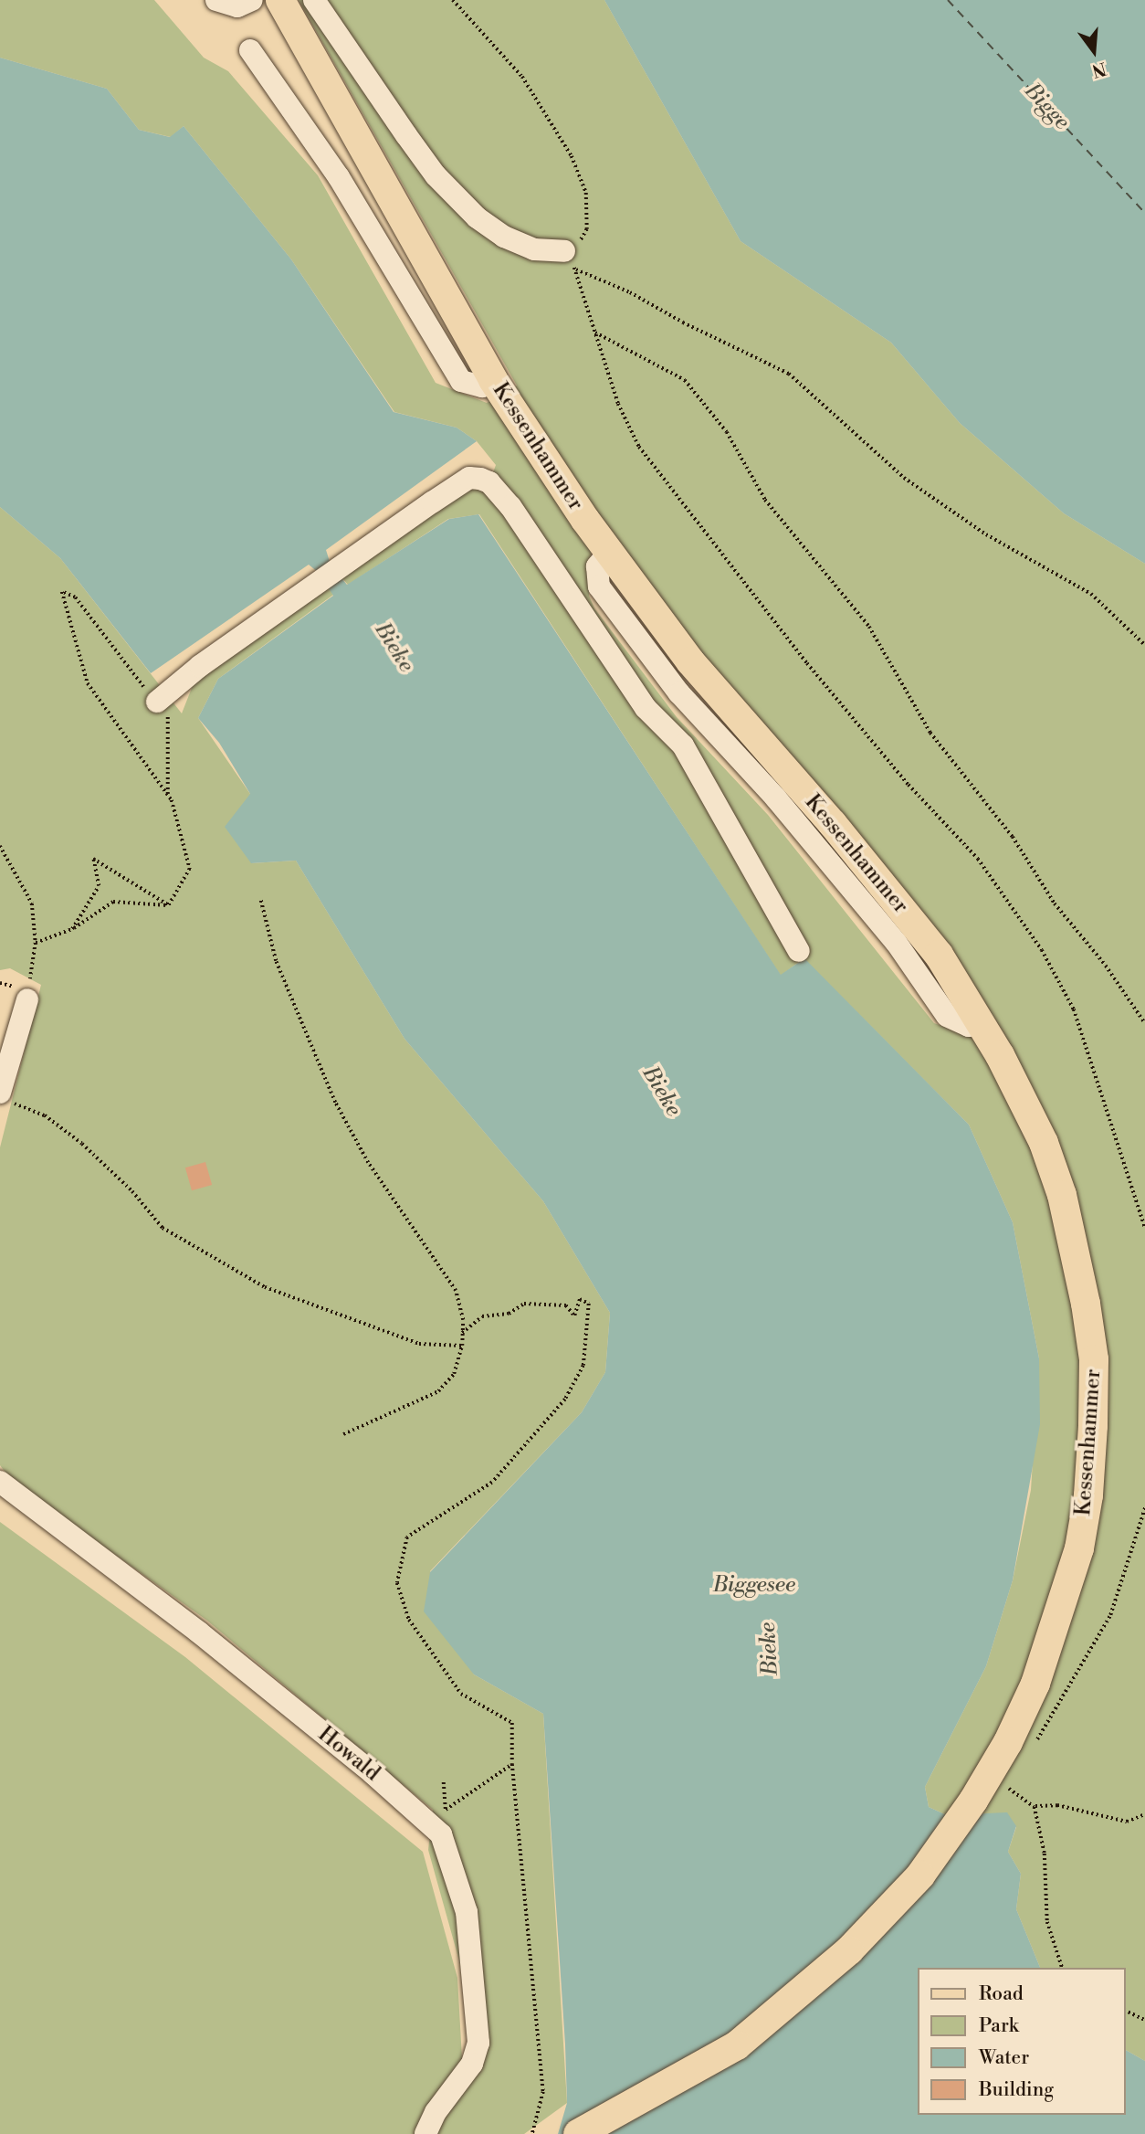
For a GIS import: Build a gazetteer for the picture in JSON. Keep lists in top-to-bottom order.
{
  "streets": {
    "main road": ["Kessenhammer"],
    "street": ["Howald"]
  },
  "water": ["Bigge", "Bieke", "Biggesee"],
  "legend": [
    "Road",
    "Park",
    "Water",
    "Building"
  ],
  "north": "bottom"
}
